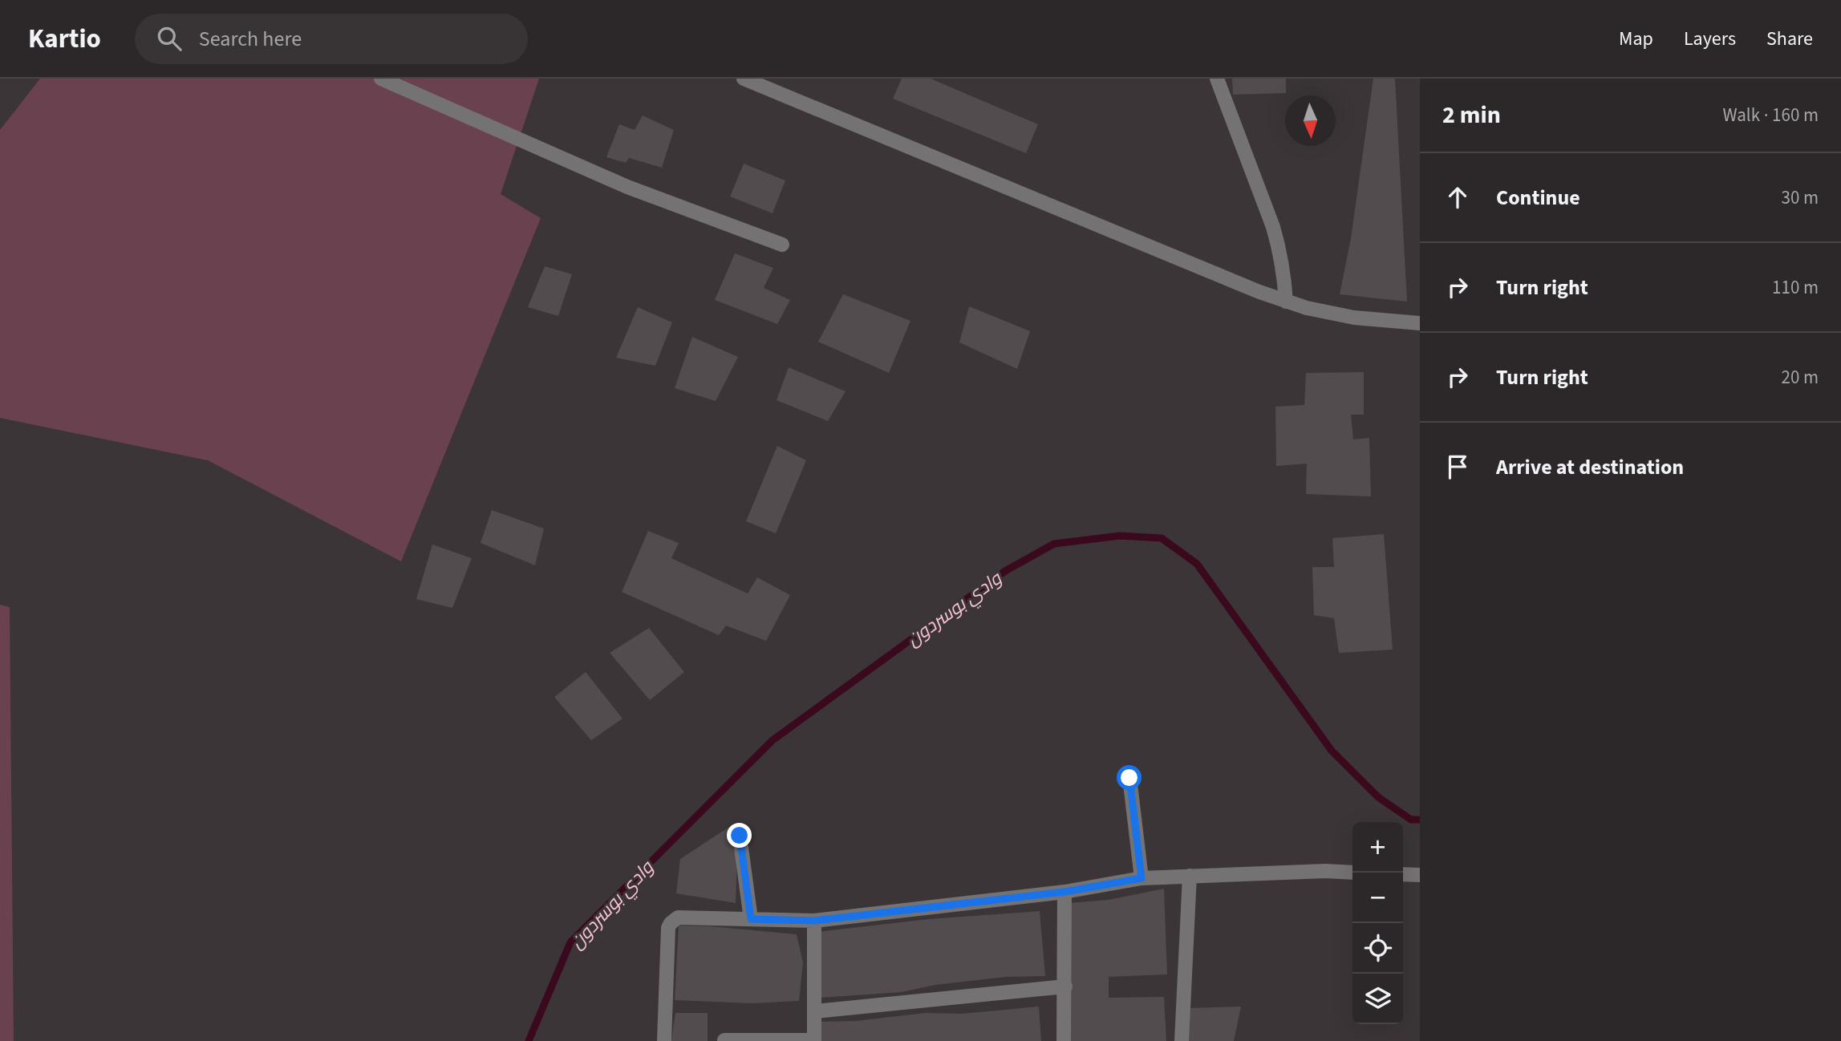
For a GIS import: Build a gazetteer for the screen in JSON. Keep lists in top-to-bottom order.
{
  "water": ["وادي بوسردون"],
  "north": "bottom",
  "page": {
    "header": "Kartio",
    "search": "Search here",
    "nav": ["Map", "Layers", "Share"],
    "heading": ["2 min", "Walk · 160 m"],
    "list": [
      ["Continue", "30 m"],
      ["Turn right", "110 m"],
      ["Turn right", "20 m"],
      "Arrive at destination"
    ],
    "map_buttons": ["+", "−"]
  }
}
